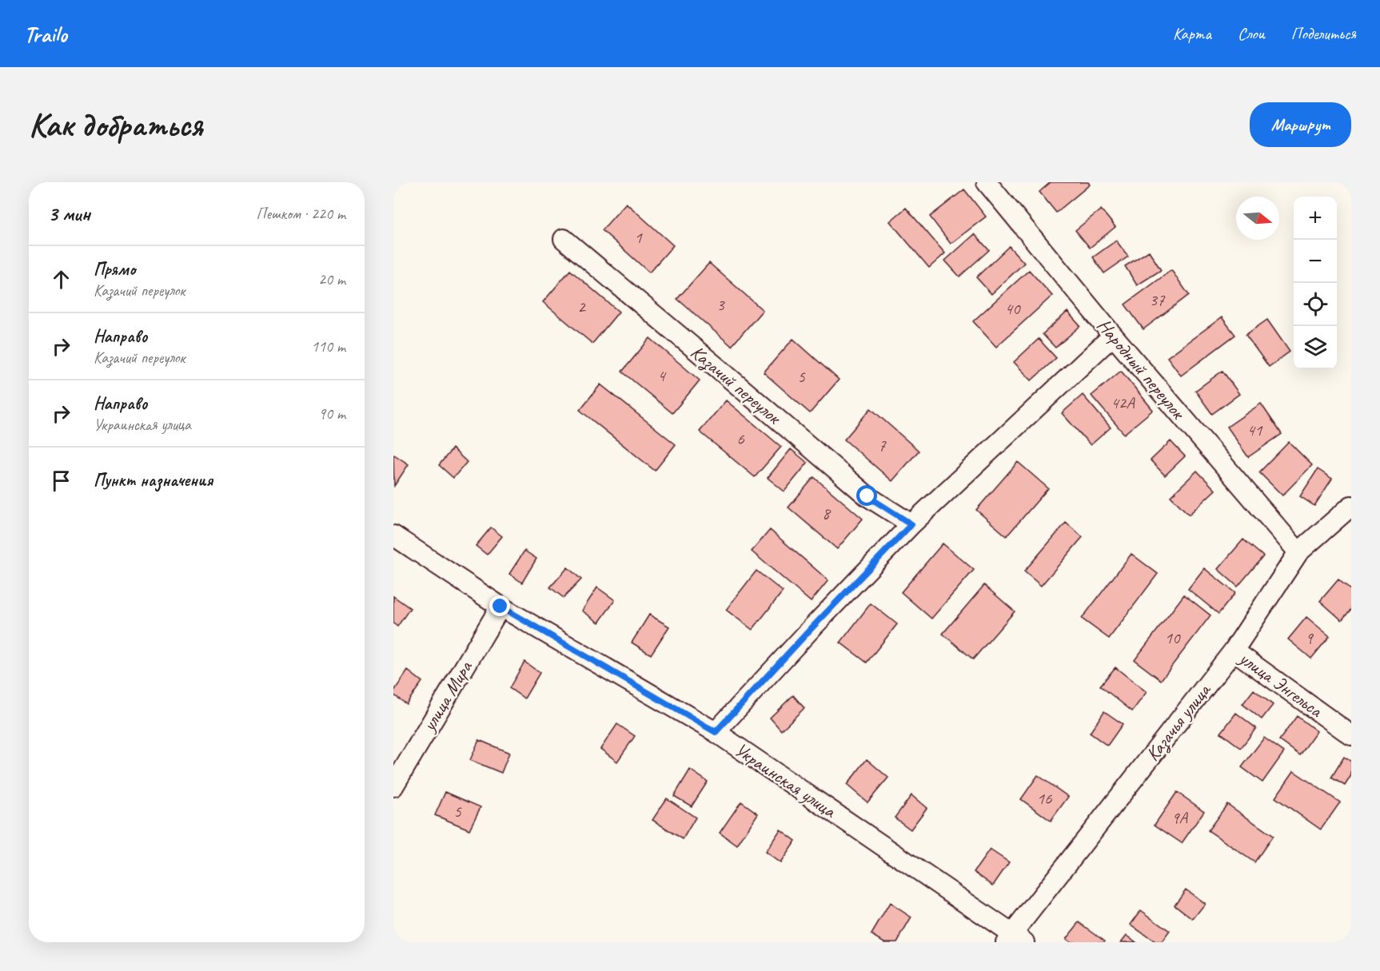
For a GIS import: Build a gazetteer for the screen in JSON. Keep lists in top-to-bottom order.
{
  "streets": {
    "street": [
      "Народный переулок",
      "Казачий переулок",
      "улица Энгельса",
      "улица Мира",
      "Казачья улица",
      "Украинская улица"
    ]
  },
  "crossings": [
    ["Народный переулок", "Казачья улица"],
    ["улица Энгельса", "Казачья улица"],
    ["улица Мира", "Украинская улица"],
    ["Казачья улица", "Украинская улица"]
  ],
  "house_numbers": [
    "1",
    "37",
    "3",
    "2",
    "40",
    "4",
    "5",
    "42А",
    "41",
    "6",
    "7",
    "8",
    "10",
    "9",
    "16",
    "5",
    "9А"
  ],
  "north": "right",
  "page": {
    "header": "Trailo",
    "nav": ["Карта", "Слои", "Поделиться"],
    "buttons": "Маршрут",
    "title": "Как добраться",
    "heading": ["3 мин", "Пешком · 220 m"],
    "map_buttons": ["+", "−"],
    "list": [
      ["Прямо", "Казачий переулок", "20 m"],
      ["Направо", "Казачий переулок", "110 m"],
      ["Направо", "Украинская улица", "90 m"],
      "Пункт назначения"
    ]
  }
}
